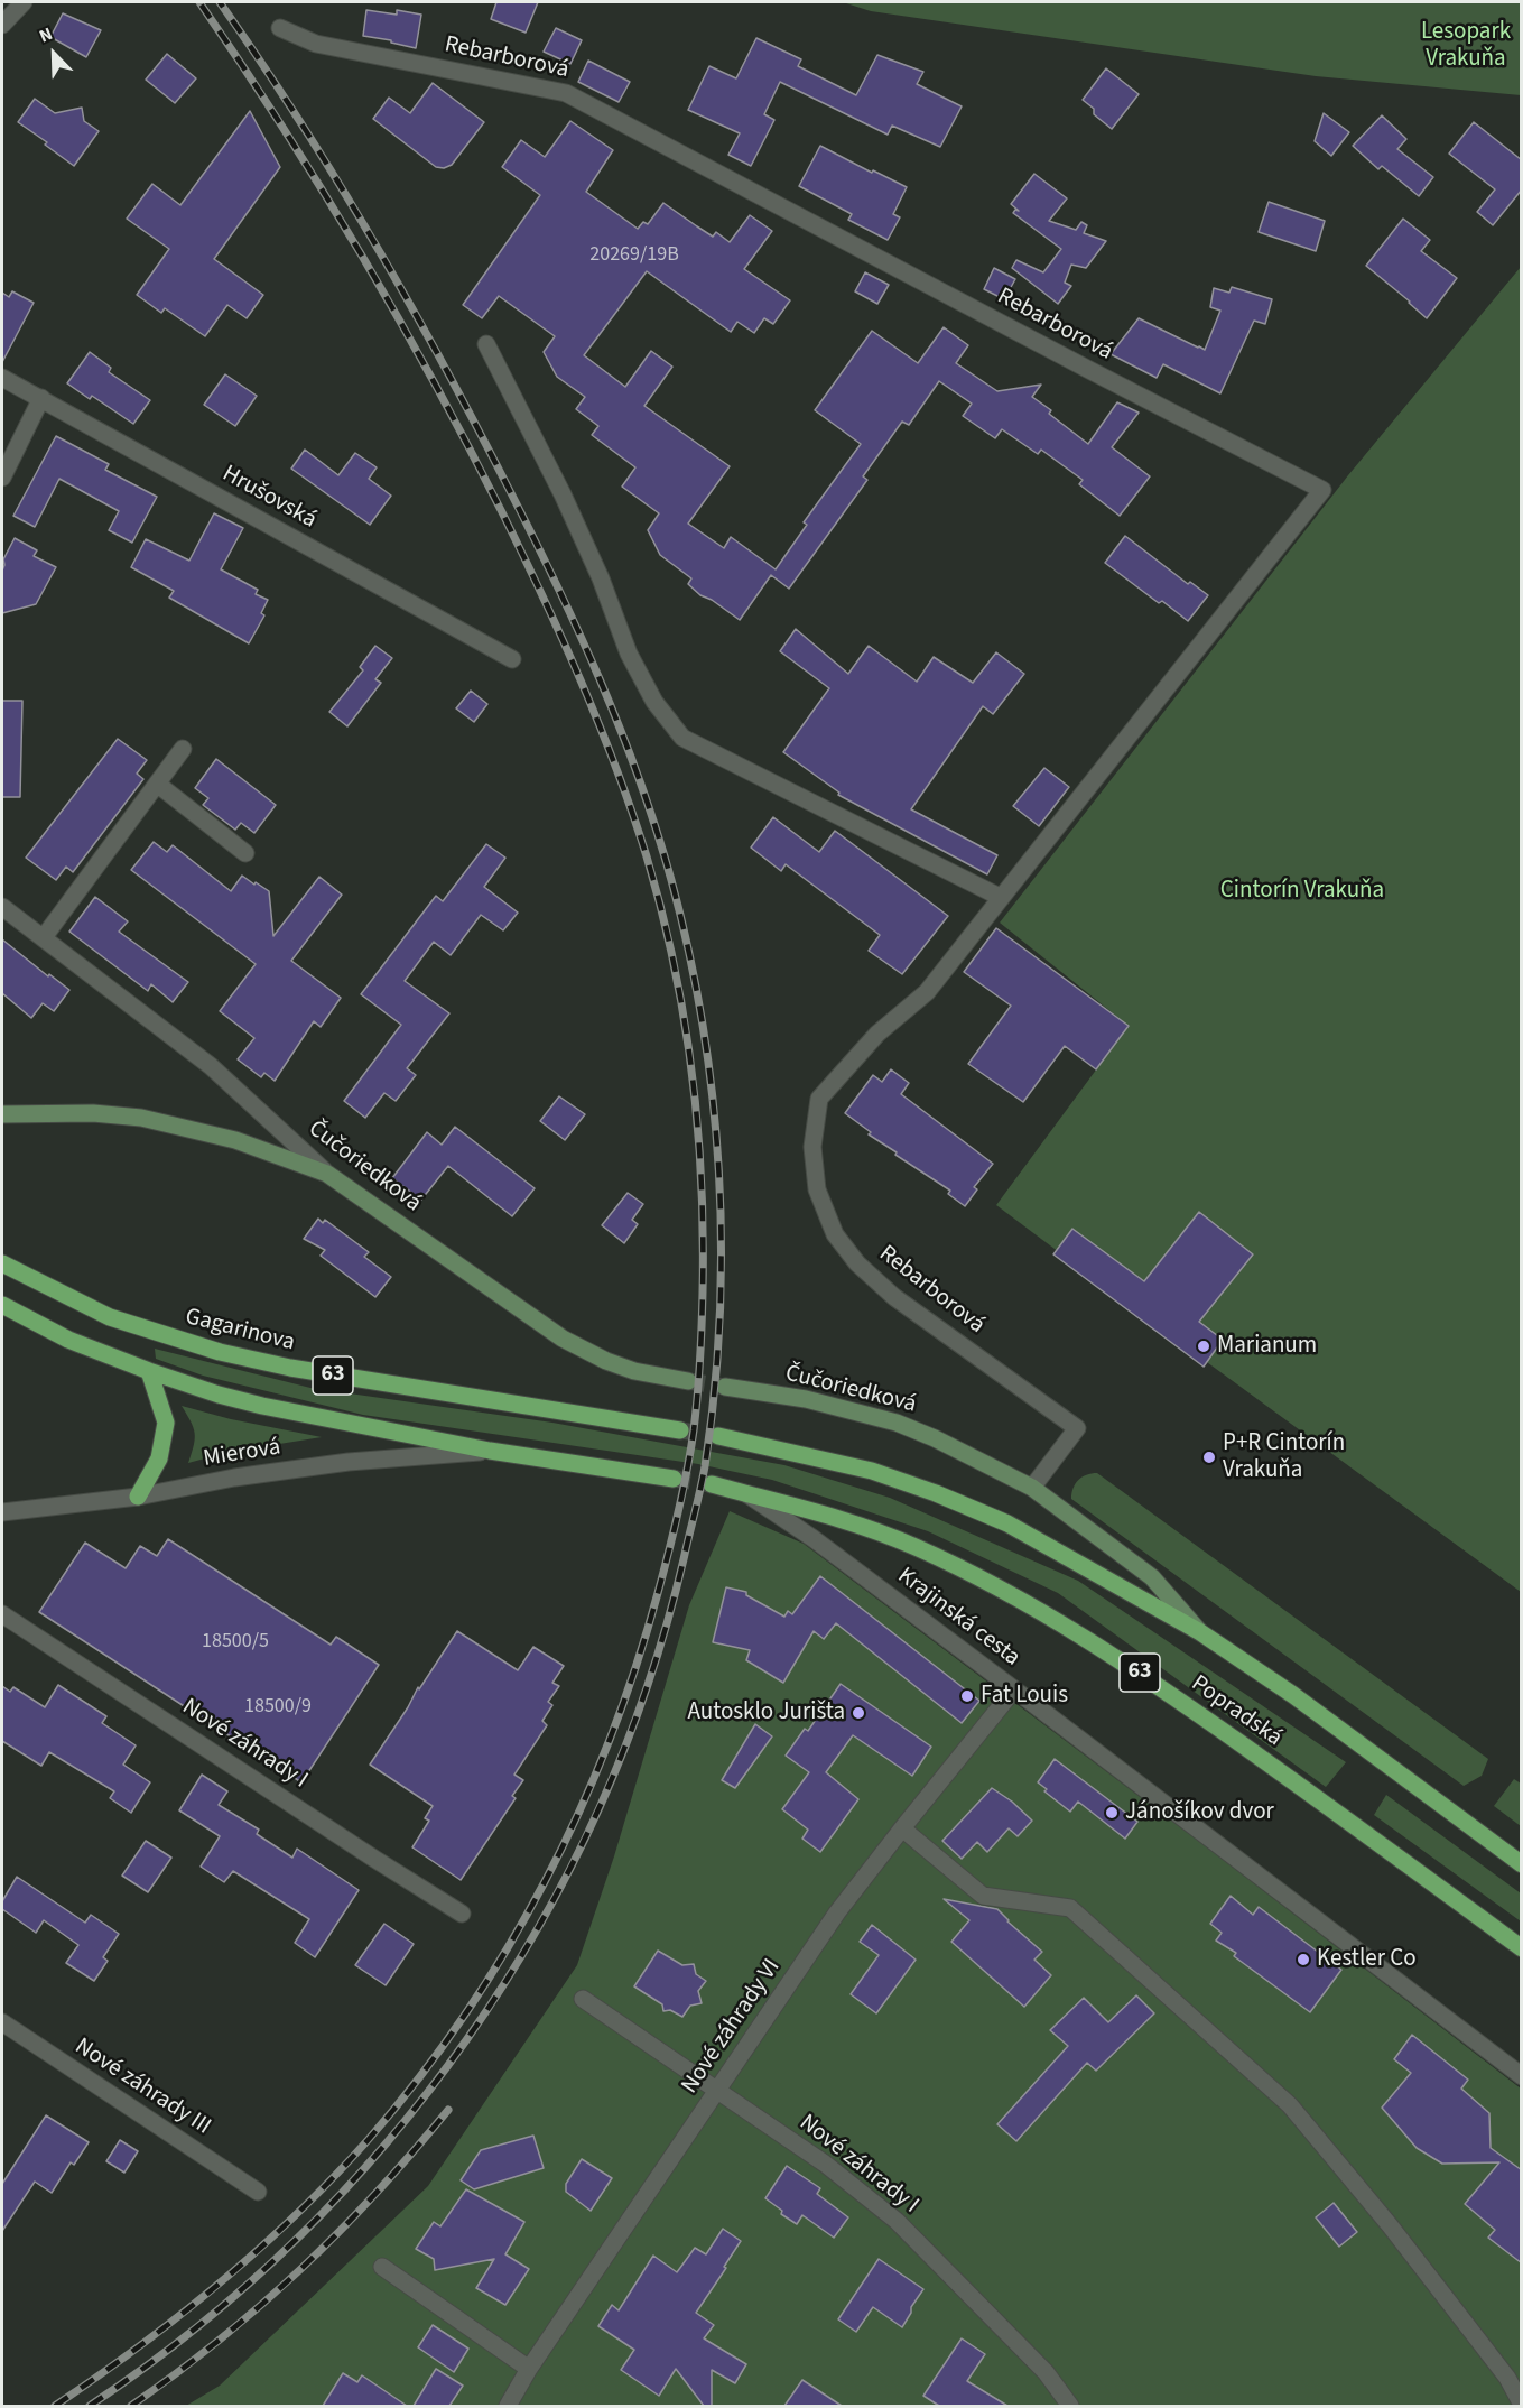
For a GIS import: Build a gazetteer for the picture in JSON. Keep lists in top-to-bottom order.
{
  "streets": {
    "main road": ["Gagarinova", "63", "Popradská"],
    "street": [
      "Rebarborová",
      "Hrušovská",
      "Čučoriedková",
      "Mierová",
      "Krajinská cesta",
      "Nové záhrady I",
      "Nové záhrady VI",
      "Nové záhrady III"
    ]
  },
  "crossings": [
    ["Rebarborová", "Čučoriedková"],
    ["Čučoriedková", "Popradská"],
    ["63", "Mierová"],
    ["Krajinská cesta", "Popradská"],
    ["Krajinská cesta", "Nové záhrady VI"],
    ["Nové záhrady I", "Nové záhrady VI"]
  ],
  "parks": ["Lesopark Vrakuňa", "Cintorín Vrakuňa"],
  "places": [
    "Marianum",
    "P+R Cintorín Vrakuňa",
    "Fat Louis",
    "Autosklo Jurišta",
    "Jánošíkov dvor",
    "Kestler Co"
  ],
  "house_numbers": ["20269/19B", "18500/5", "18500/9"],
  "north": "top left"
}
